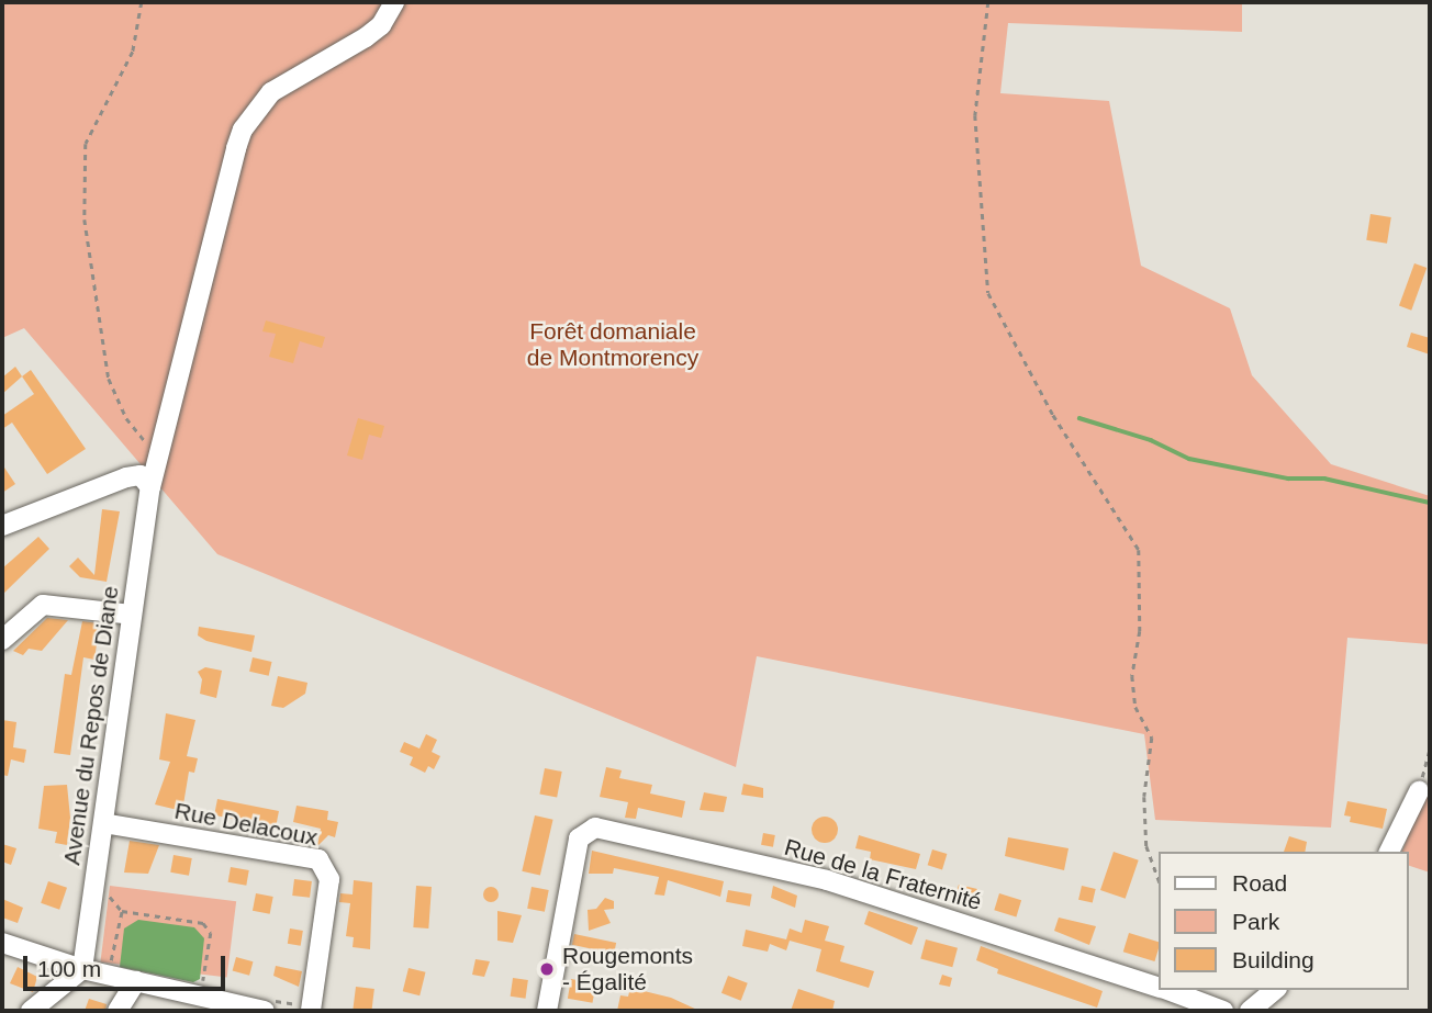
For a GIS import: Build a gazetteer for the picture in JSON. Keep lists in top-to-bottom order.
{
  "streets": {
    "street": ["Avenue du Repos de Diane", "Rue Delacoux", "Rue de la Fraternité"]
  },
  "crossings": [
    ["Avenue du Repos de Diane", "Rue Delacoux"]
  ],
  "parks": ["Forêt domaniale de Montmorency"],
  "places": ["Rougemonts - Égalité"],
  "legend": ["Road", "Park", "Building"],
  "scale_bar": "100 m"
}
